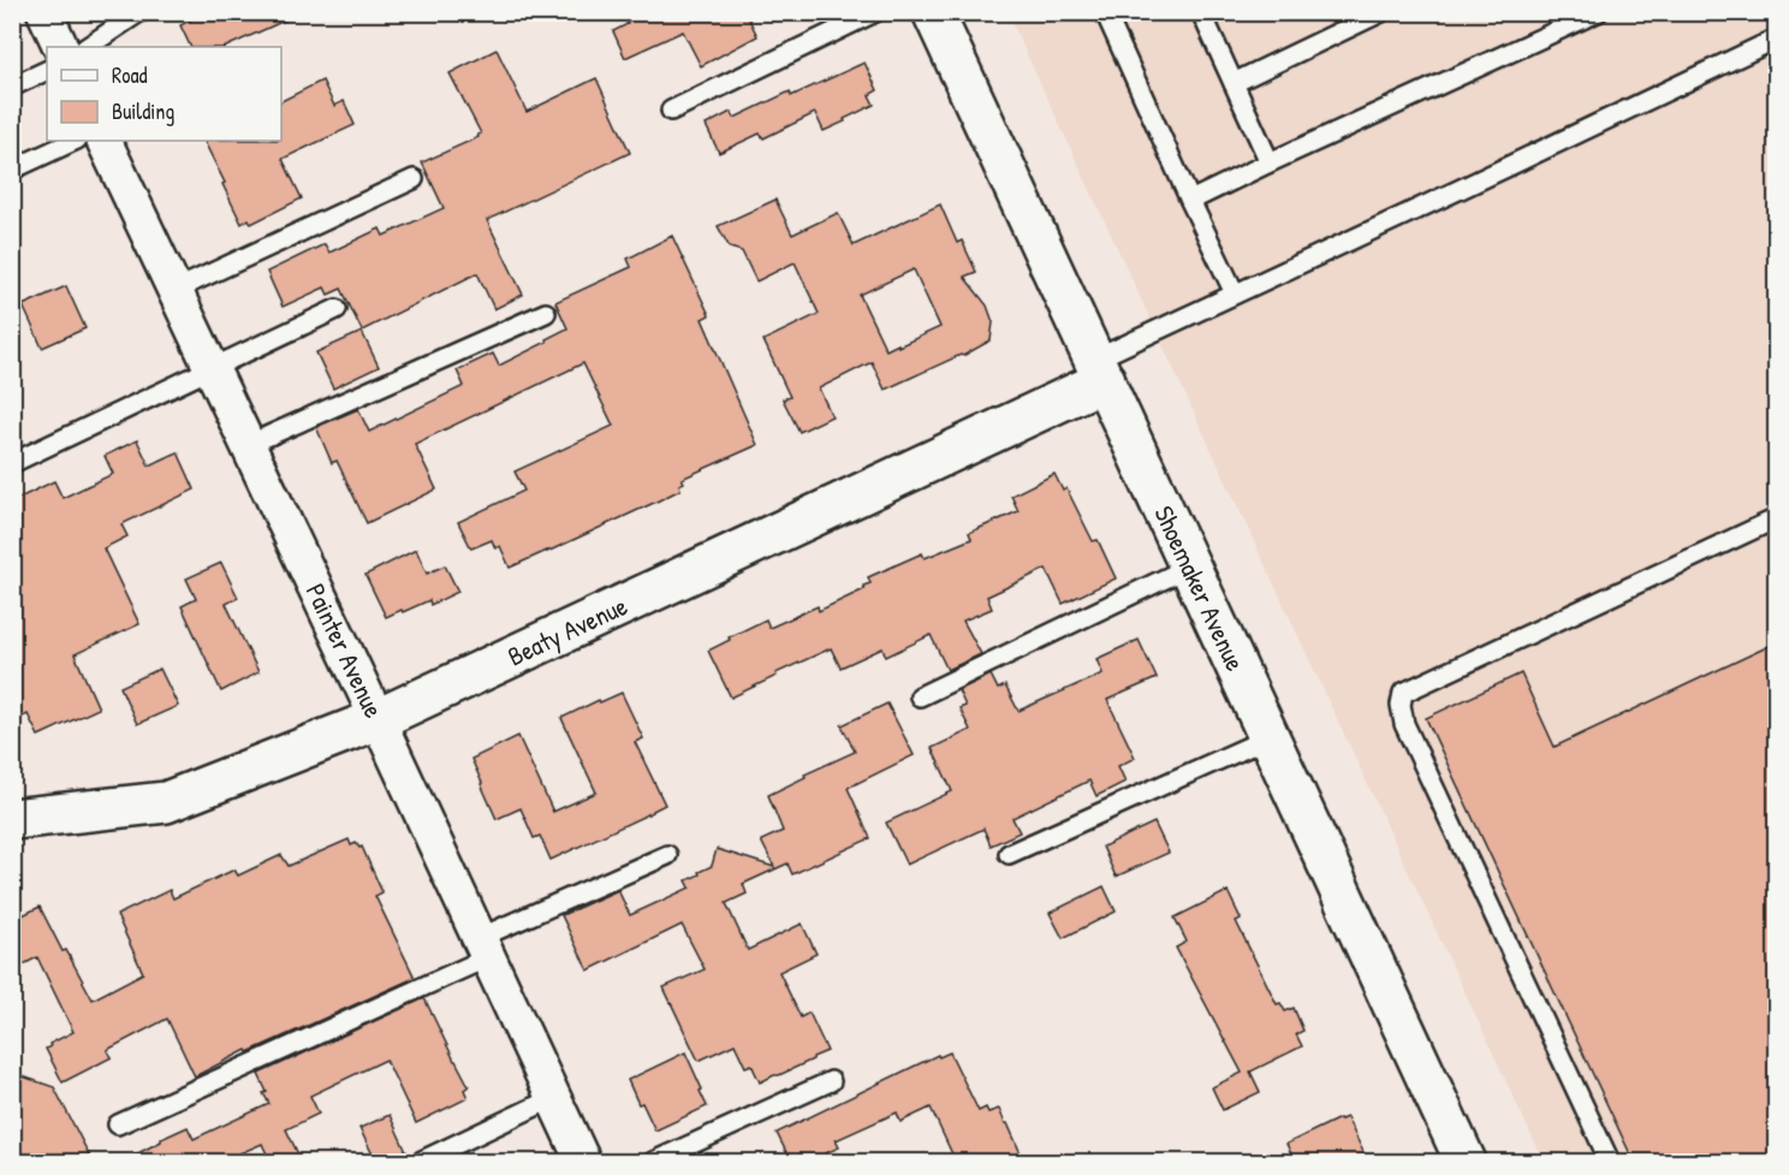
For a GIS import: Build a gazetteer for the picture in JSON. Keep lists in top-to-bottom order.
{
  "streets": {
    "main road": ["Shoemaker Avenue", "Beaty Avenue"],
    "street": ["Painter Avenue"]
  },
  "crossings": [
    ["Shoemaker Avenue", "Beaty Avenue"],
    ["Beaty Avenue", "Painter Avenue"]
  ],
  "legend": ["Road", "Building"]
}
